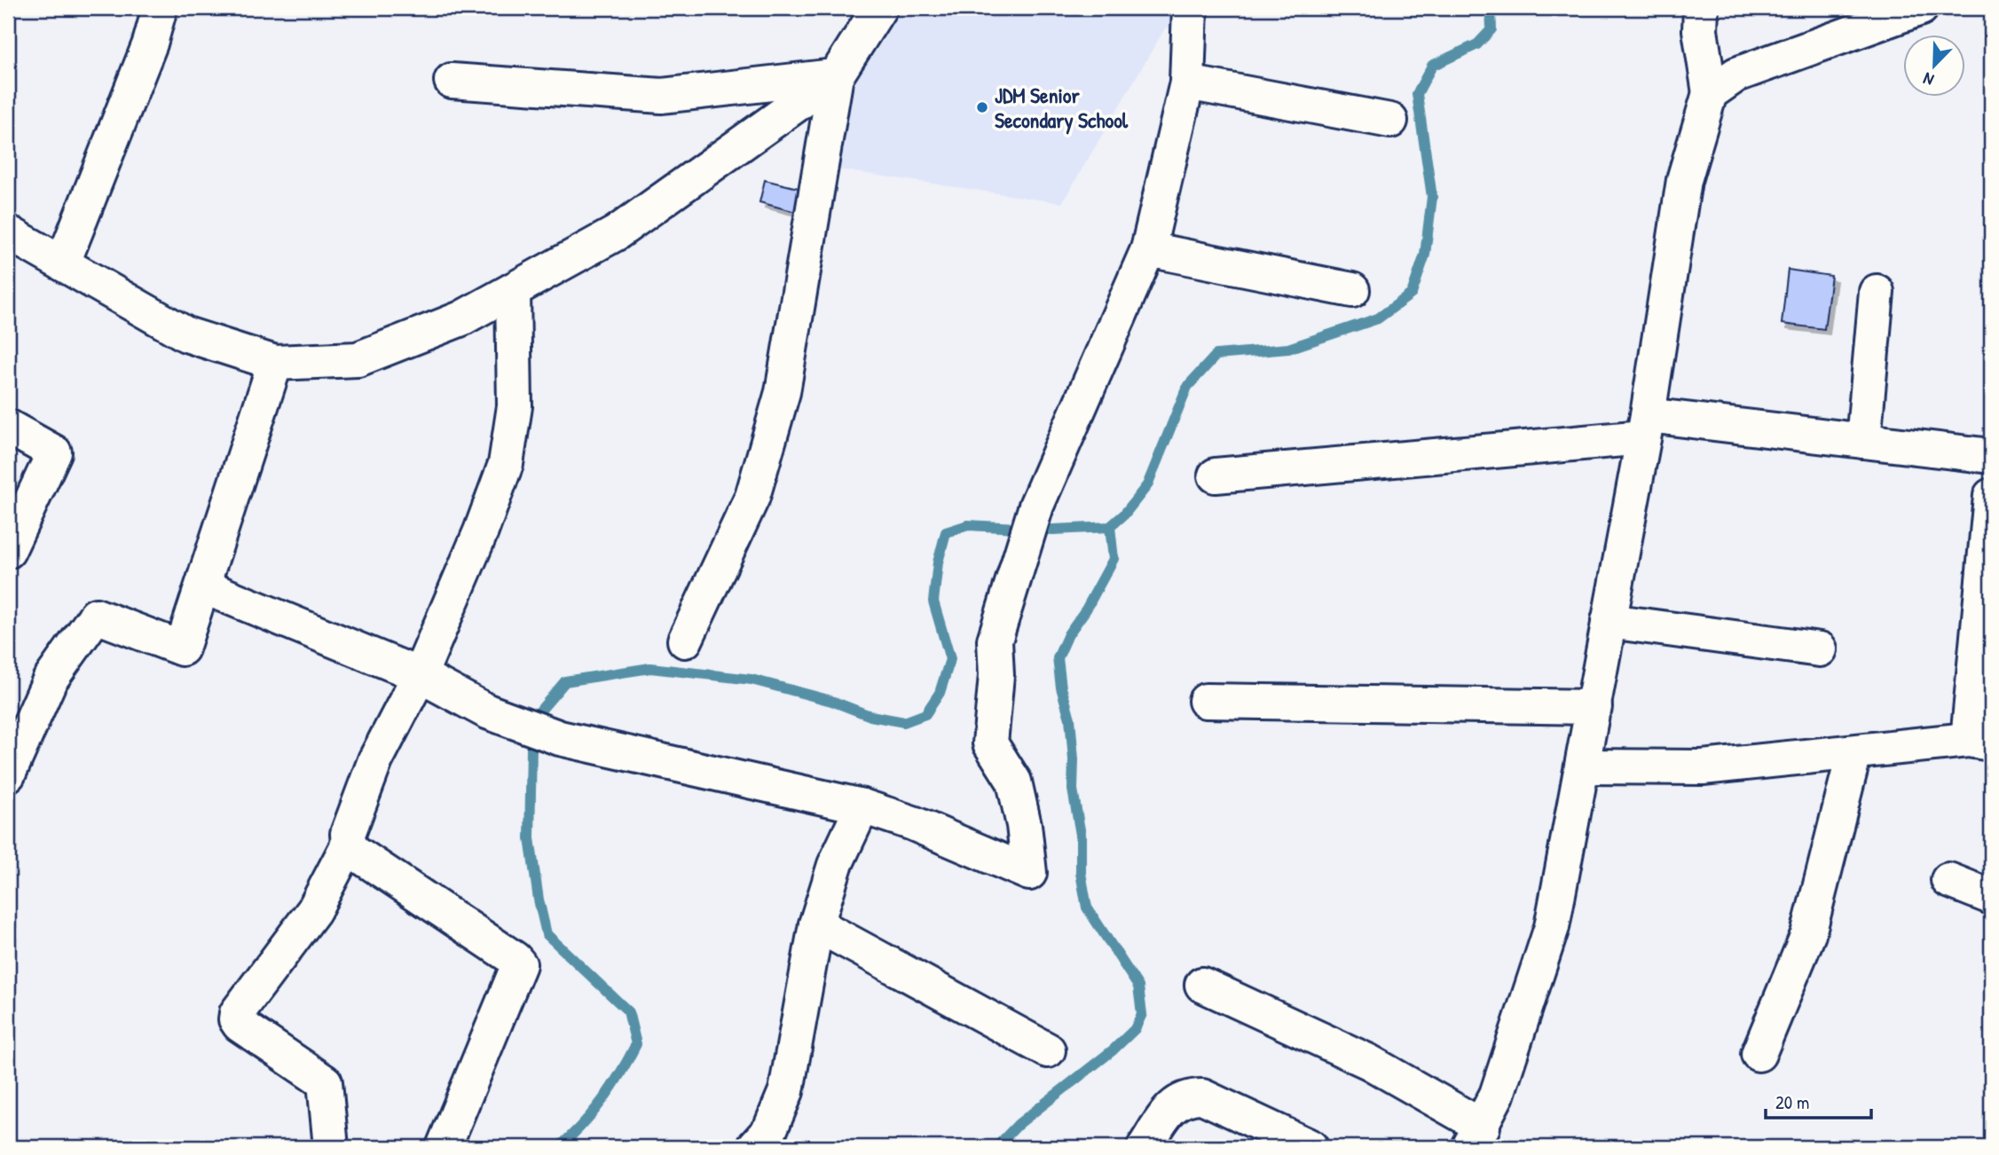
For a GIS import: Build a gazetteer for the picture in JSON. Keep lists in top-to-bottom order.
{
  "places": ["JDM Senior Secondary School"],
  "scale_bar": "20 m",
  "north": "bottom left"
}
